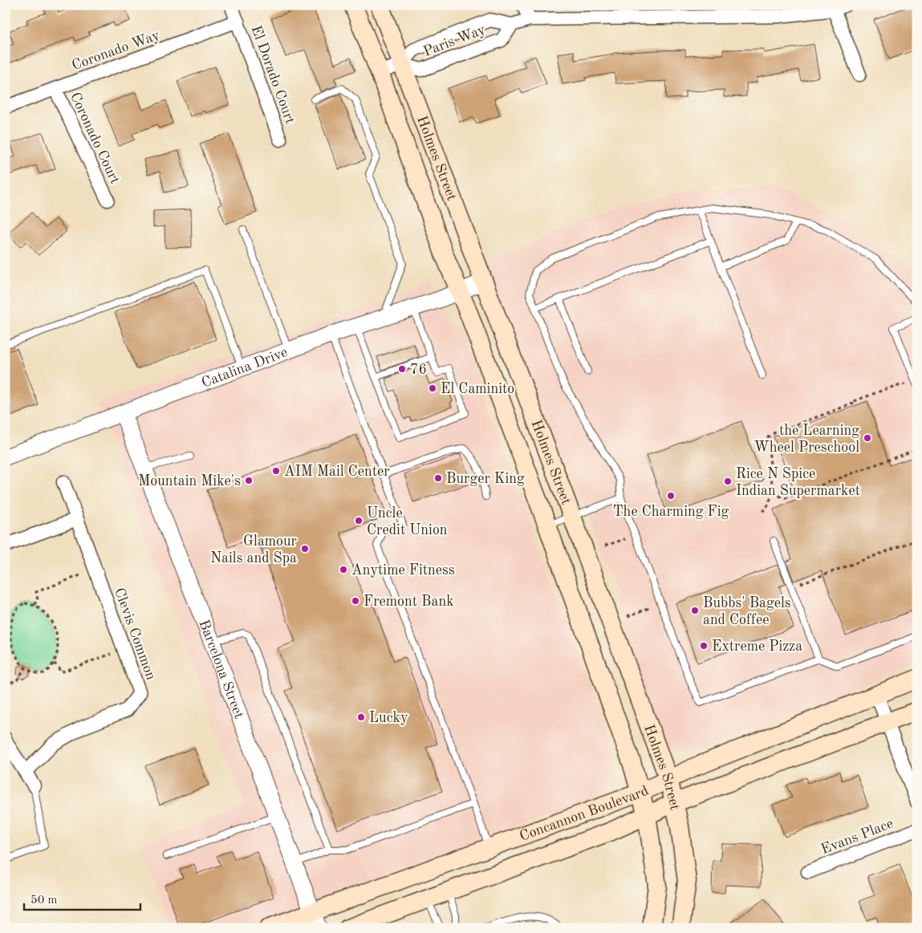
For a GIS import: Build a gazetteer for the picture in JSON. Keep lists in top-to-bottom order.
{
  "streets": {
    "main road": ["Holmes Street", "Concannon Boulevard"],
    "street": [
      "Paris Way",
      "Coronado Way",
      "El Dorado Court",
      "Coronado Court",
      "Catalina Drive",
      "Clevis Common",
      "Barcelona Street",
      "Evans Place"
    ]
  },
  "crossings": [
    ["Paris Way", "Holmes Street"],
    ["Coronado Way", "El Dorado Court"],
    ["Coronado Way", "Coronado Court"],
    ["Holmes Street", "Catalina Drive"],
    ["Holmes Street", "Concannon Boulevard"],
    ["Catalina Drive", "Barcelona Street"],
    ["Barcelona Street", "Concannon Boulevard"]
  ],
  "places": [
    "76",
    "El Caminito",
    "the Learning Wheel Preschool",
    "AIM Mail Center",
    "Burger King",
    "Mountain Mike's",
    "Rice N Spice Indian Supermarket",
    "The Charming Fig",
    "Uncle Credit Union",
    "Glamour Nails and Spa",
    "Anytime Fitness",
    "Fremont Bank",
    "Bubbs' Bagels and Coffee",
    "Extreme Pizza",
    "Lucky"
  ],
  "scale_bar": "50 m"
}
